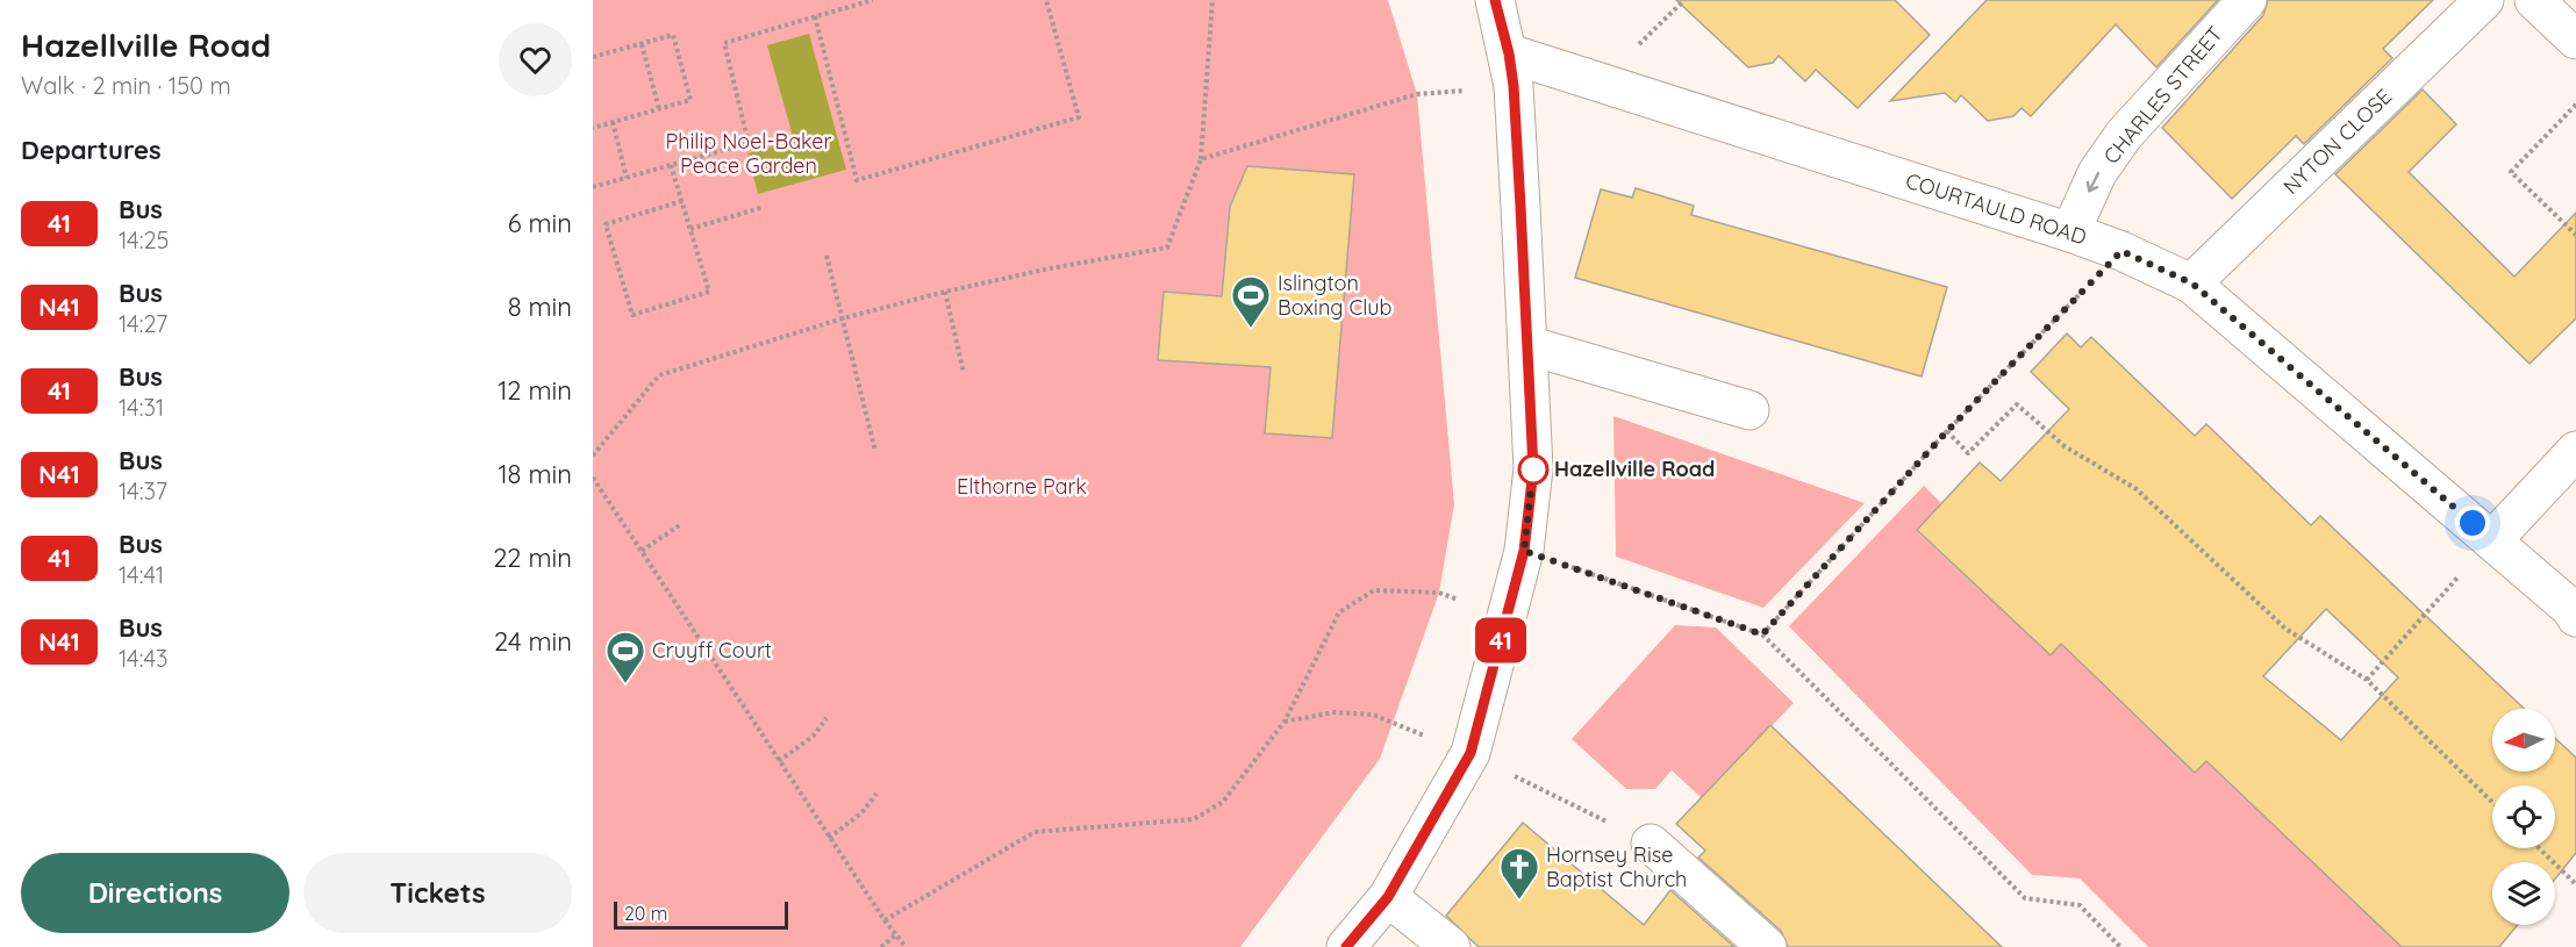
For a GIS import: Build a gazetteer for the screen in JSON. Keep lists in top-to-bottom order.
{
  "streets": {
    "street": ["CHARLES STREET", "NYTON CLOSE", "COURTAULD ROAD"]
  },
  "crossings": [
    ["CHARLES STREET", "COURTAULD ROAD"],
    ["NYTON CLOSE", "COURTAULD ROAD"]
  ],
  "one_way": ["CHARLES STREET"],
  "parks": ["Philip Noel-Baker Peace Garden", "Elthorne Park"],
  "places": {
    "sports": ["Islington Boxing Club", "Cruyff Court"],
    "other": ["Hazellville Road"],
    "church": ["Hornsey Rise Baptist Church"]
  },
  "lines": ["bus line 41"],
  "scale_bar": "20 m",
  "north": "left",
  "page": {
    "heading": [
      ["Hazellville Road", "Walk · 2 min · 150 m"],
      "Departures"
    ],
    "on_map": "41",
    "list": [
      {
        "mark": "41",
        "name": "Bus",
        "note": "14:25",
        "value": "6 min"
      },
      {
        "mark": "N41",
        "name": "Bus",
        "note": "14:27",
        "value": "8 min"
      },
      {
        "mark": "41",
        "name": "Bus",
        "note": "14:31",
        "value": "12 min"
      },
      {
        "mark": "N41",
        "name": "Bus",
        "note": "14:37",
        "value": "18 min"
      },
      {
        "mark": "41",
        "name": "Bus",
        "note": "14:41",
        "value": "22 min"
      },
      {
        "mark": "N41",
        "name": "Bus",
        "note": "14:43",
        "value": "24 min"
      }
    ],
    "buttons": ["Directions", "Tickets"],
    "scale": "20 m"
  }
}
